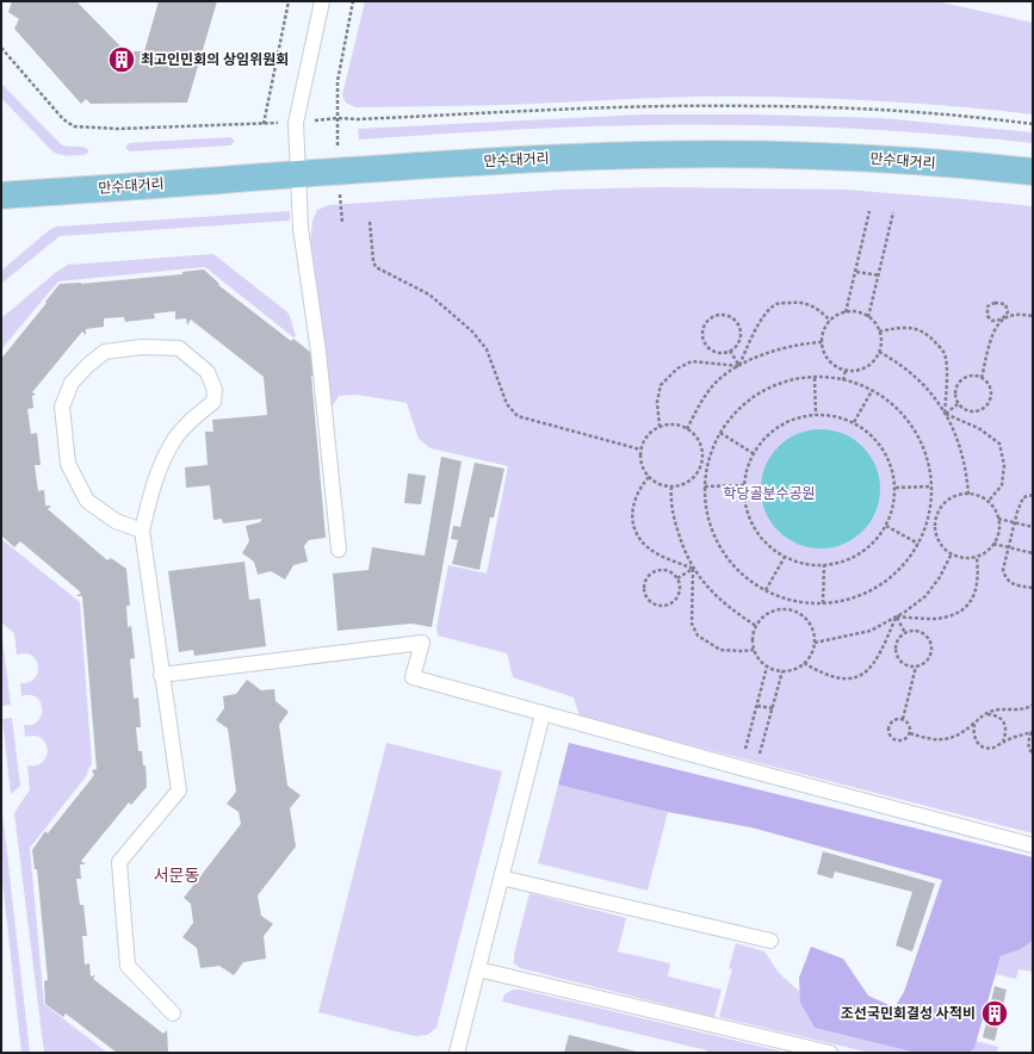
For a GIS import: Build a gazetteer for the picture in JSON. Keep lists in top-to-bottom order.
{
  "streets": {
    "main road": ["만수대거리"]
  },
  "districts": ["서문동"],
  "parks": ["학당골분수공원"],
  "places": {
    "building": ["최고인민회의 상임위원회", "조선국민회결성 사적비"]
  }
}
